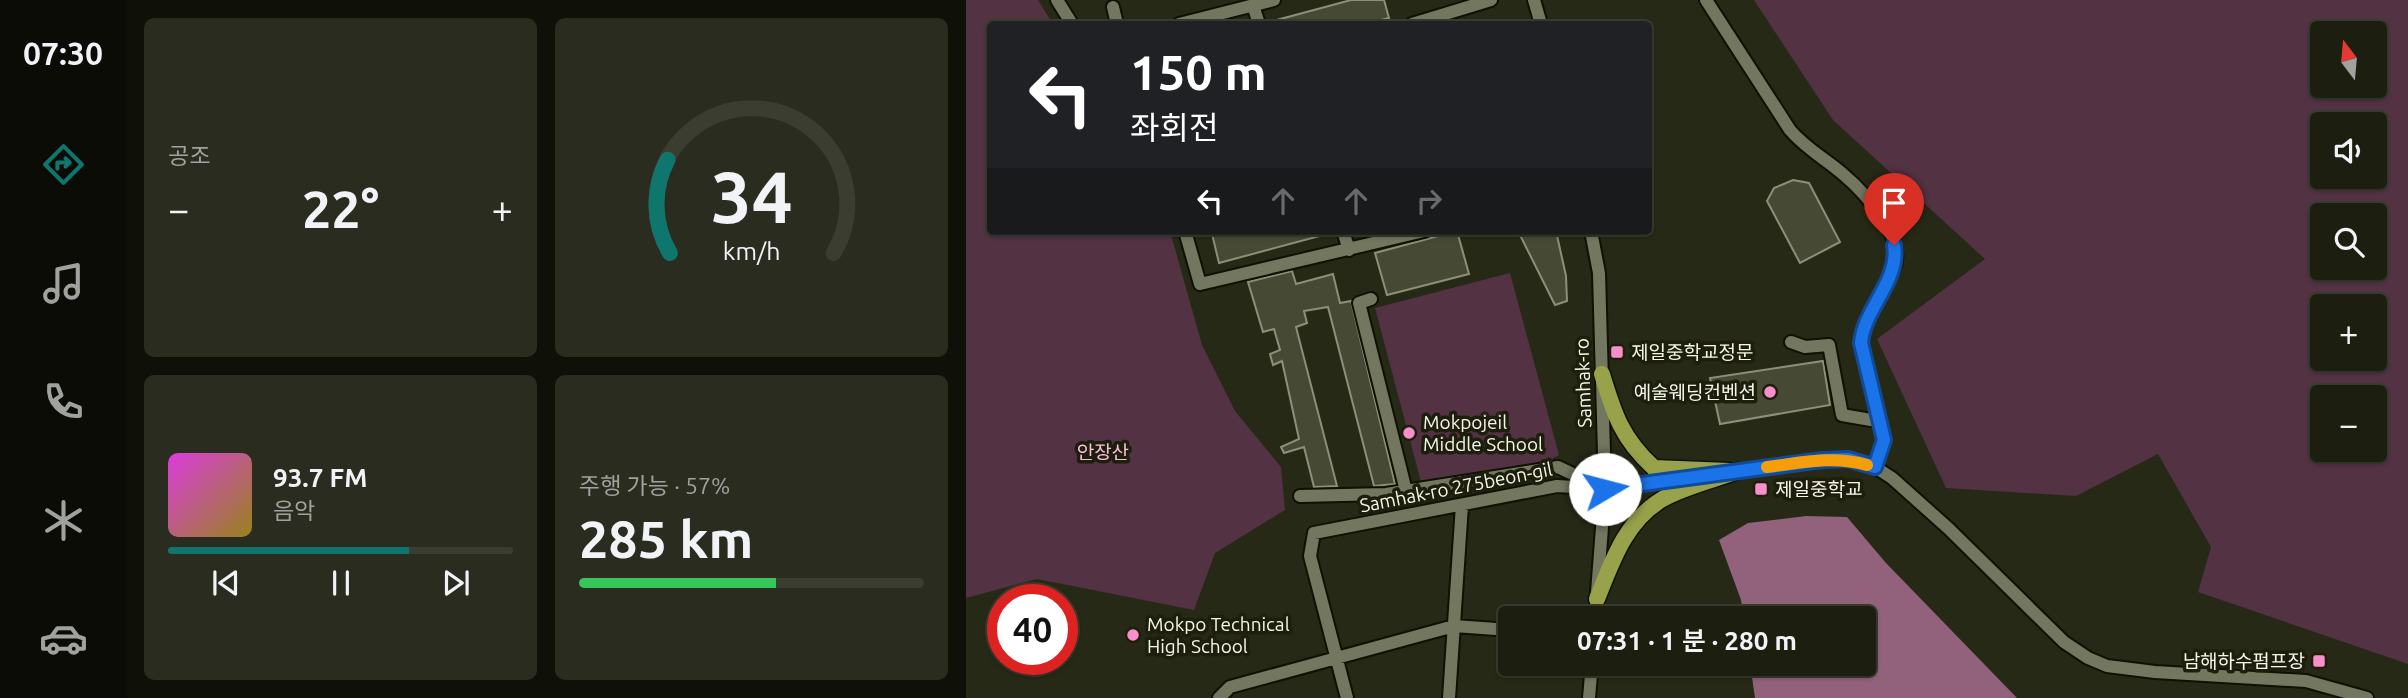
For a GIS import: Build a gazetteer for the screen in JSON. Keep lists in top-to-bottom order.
{
  "streets": {
    "street": ["Samhak-ro", "Samhak-ro 275beon-gil"]
  },
  "crossings": [
    ["Samhak-ro", "Samhak-ro 275beon-gil"]
  ],
  "parks": ["안장산"],
  "places": {
    "transit": ["제일중학교정문", "제일중학교", "남해하수펌프장"],
    "other": ["예술웨딩컨벤션", "Mokpojeil Middle School", "Mokpo Technical High School"]
  },
  "north": "top",
  "page": {
    "tabs": "07:30",
    "tile": [
      "공조",
      ["주행 가능 · 57%", "285 km"]
    ],
    "map_buttons": ["+", "−"],
    "turn": ["150 m", "좌회전"],
    "heat": ["−", "22°", "+"],
    "song": ["93.7 FM", "음악"],
    "limit": "40",
    "trip": "07:31 · 1 분 · 280 m",
    "gauge": ["34", "km/h"]
  }
}
